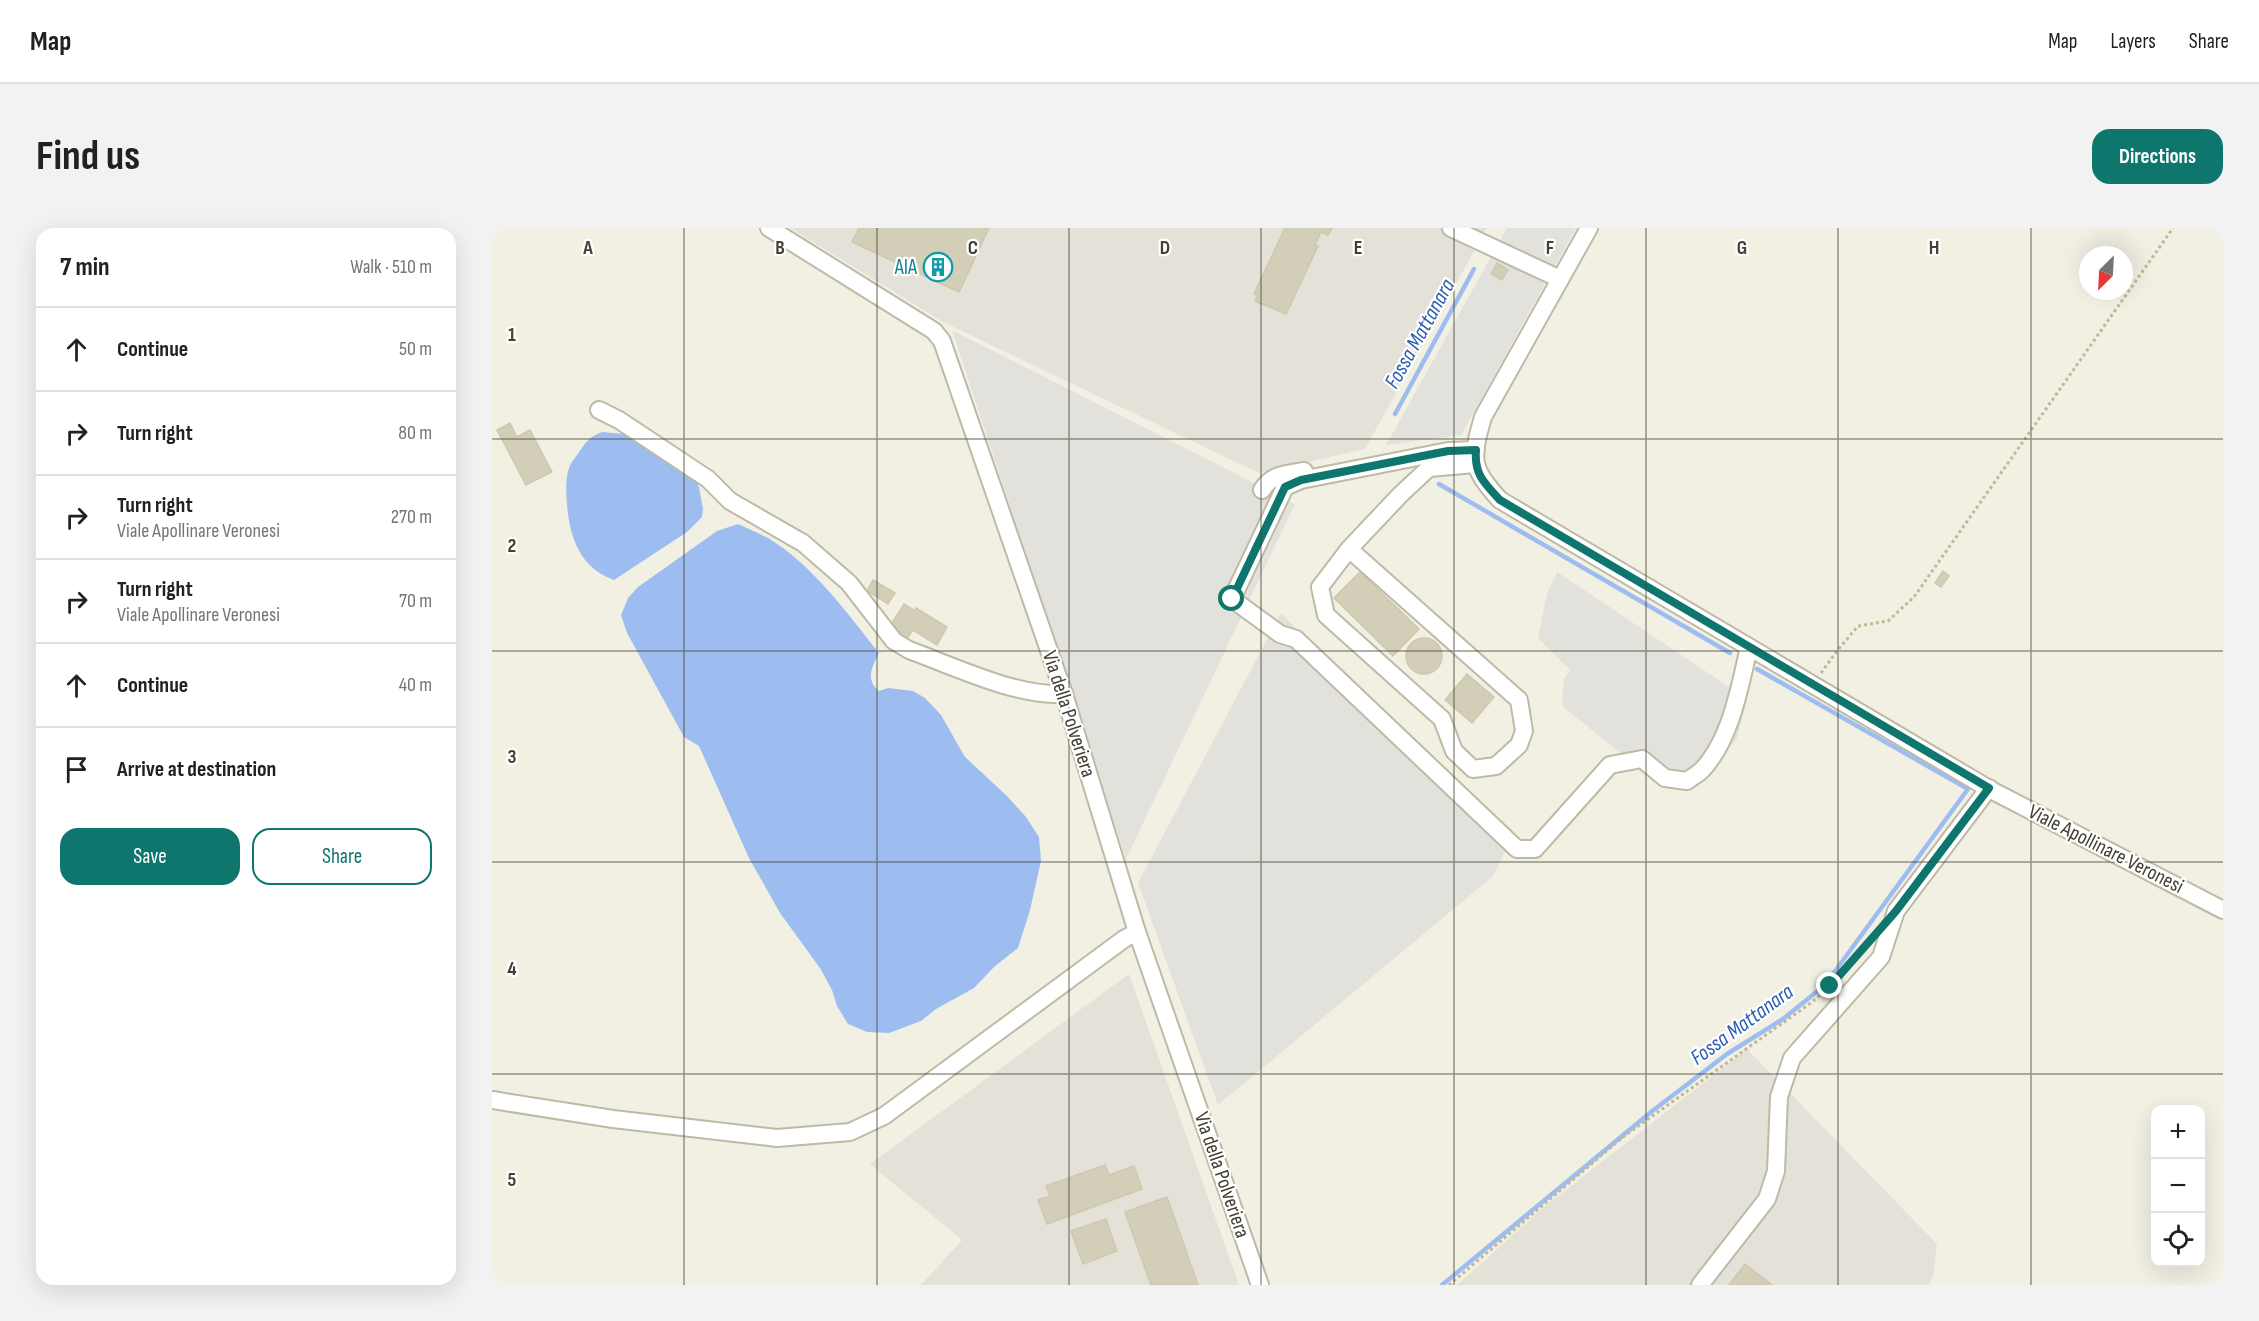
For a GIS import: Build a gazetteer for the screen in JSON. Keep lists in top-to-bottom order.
{
  "streets": {
    "street": ["Via della Polveriera", "Viale Apollinare Veronesi"]
  },
  "water": ["Fossa Mattanara"],
  "places": {
    "building": ["AIA"]
  },
  "north": "bottom left",
  "page": {
    "header": "Map",
    "nav": ["Map", "Layers", "Share"],
    "buttons": [
      "Directions",
      ["Save", "Share"]
    ],
    "title": "Find us",
    "heading": ["7 min", "Walk · 510 m"],
    "list": [
      ["Continue", "50 m"],
      ["Turn right", "80 m"],
      ["Turn right", "Viale Apollinare Veronesi", "270 m"],
      ["Turn right", "Viale Apollinare Veronesi", "70 m"],
      ["Continue", "40 m"],
      "Arrive at destination"
    ],
    "map_buttons": ["+", "−"]
  },
  "grid": {
    "columns": [
      "A",
      "B",
      "C",
      "D",
      "E",
      "F",
      "G",
      "H"
    ],
    "rows": [
      "1",
      "2",
      "3",
      "4",
      "5"
    ]
  }
}
